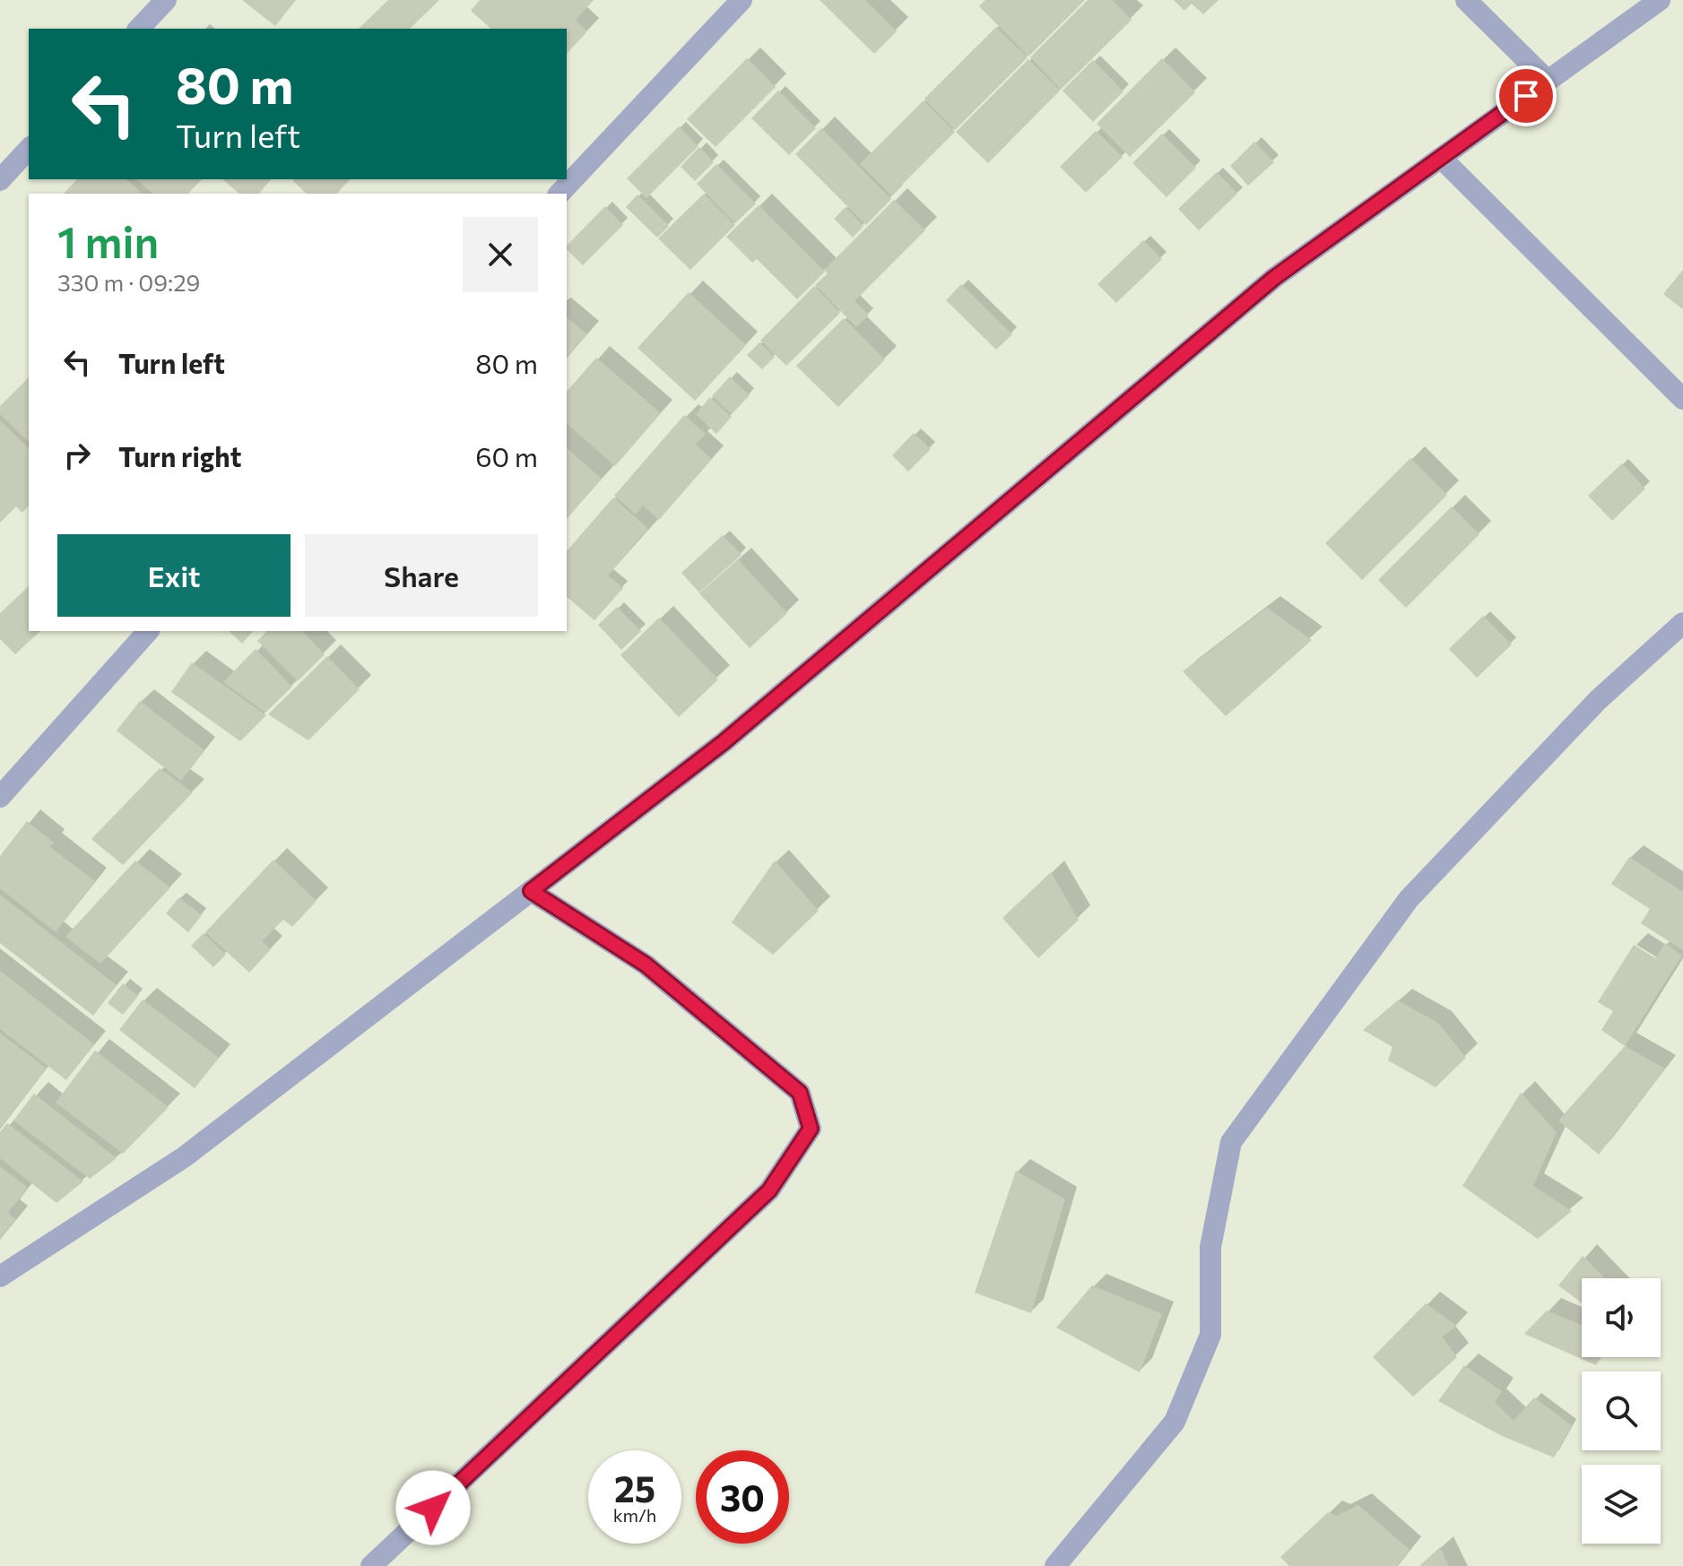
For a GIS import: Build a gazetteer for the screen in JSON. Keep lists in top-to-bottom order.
{
  "page": {
    "turn": ["80 m", "Turn left"],
    "heading": ["1 min", "330 m · 09:29"],
    "list": [
      {
        "name": "Turn left",
        "value": "80 m"
      },
      {
        "name": "Turn right",
        "value": "60 m"
      }
    ],
    "buttons": ["Exit", "Share"],
    "speed": "25 km/h",
    "limit": "30"
  }
}
